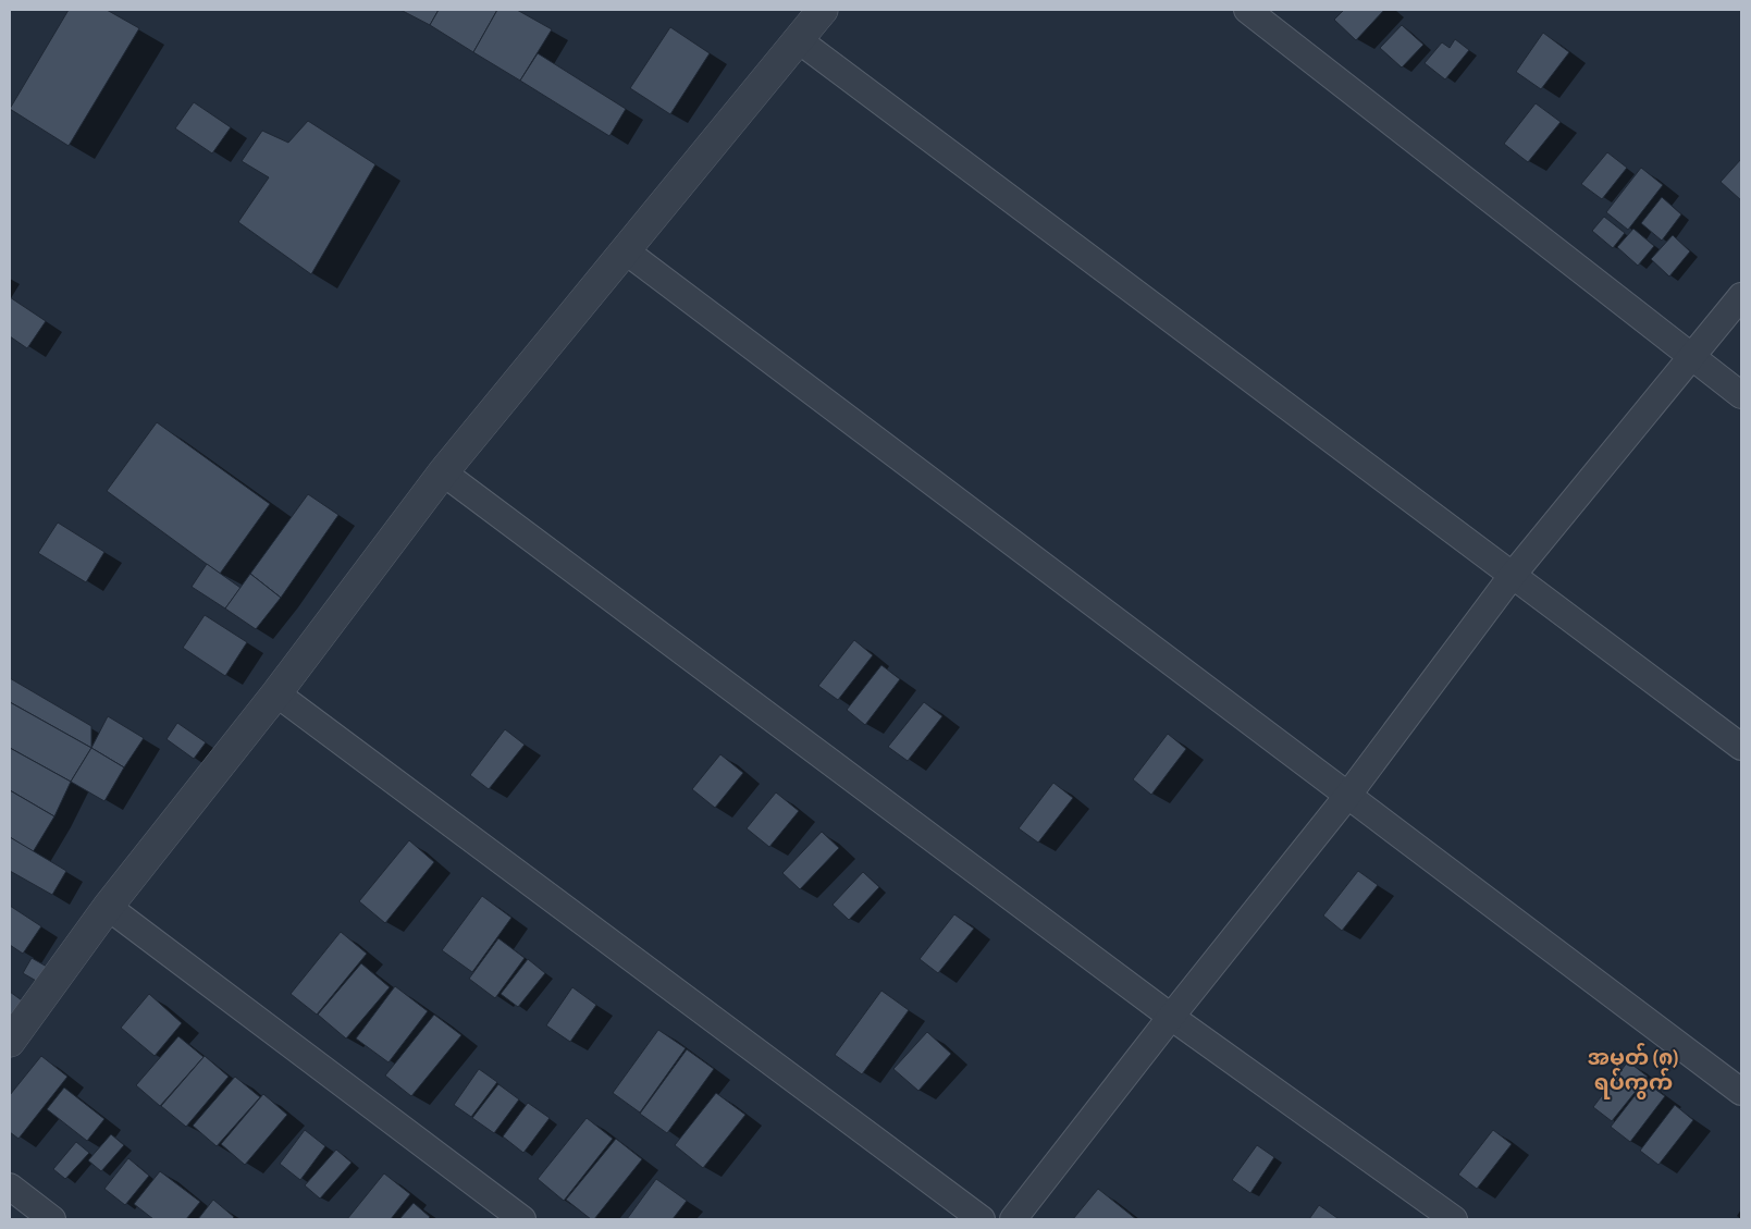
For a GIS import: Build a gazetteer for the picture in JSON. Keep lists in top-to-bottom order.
{
  "districts": ["အမှတ် (၈) ရပ်ကွက်"]
}
